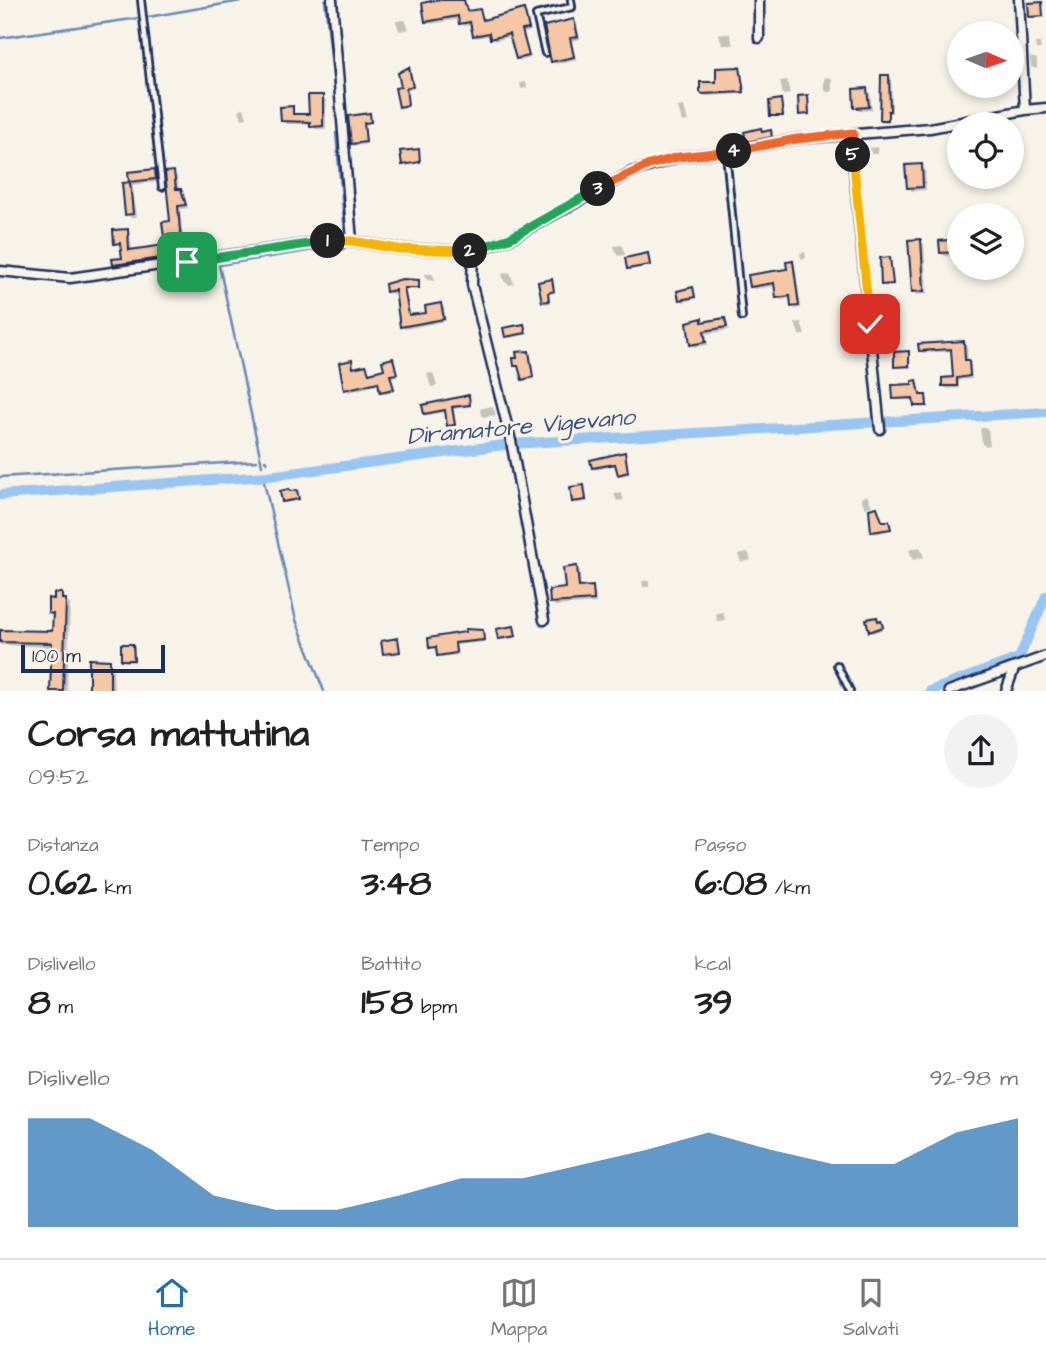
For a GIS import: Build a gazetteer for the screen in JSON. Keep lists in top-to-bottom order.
{
  "water": ["Diramatore Vigevano"],
  "scale_bar": "100 m",
  "north": "right",
  "page": {
    "pins": [
      "4",
      "5",
      "3",
      "1",
      "2"
    ],
    "scale": "100 m",
    "heading": ["Corsa mattutina", "09:52"],
    "stats": [
      ["Distanza", "0.62 km"],
      ["Tempo", "3:48"],
      ["Passo", "6:08 /km"],
      ["Dislivello", "8 m"],
      ["Battito", "158 bpm"],
      ["kcal", "39"]
    ],
    "chart": ["Dislivello", "92–98 m"],
    "tabs": ["Home", "Mappa", "Salvati"]
  }
}
